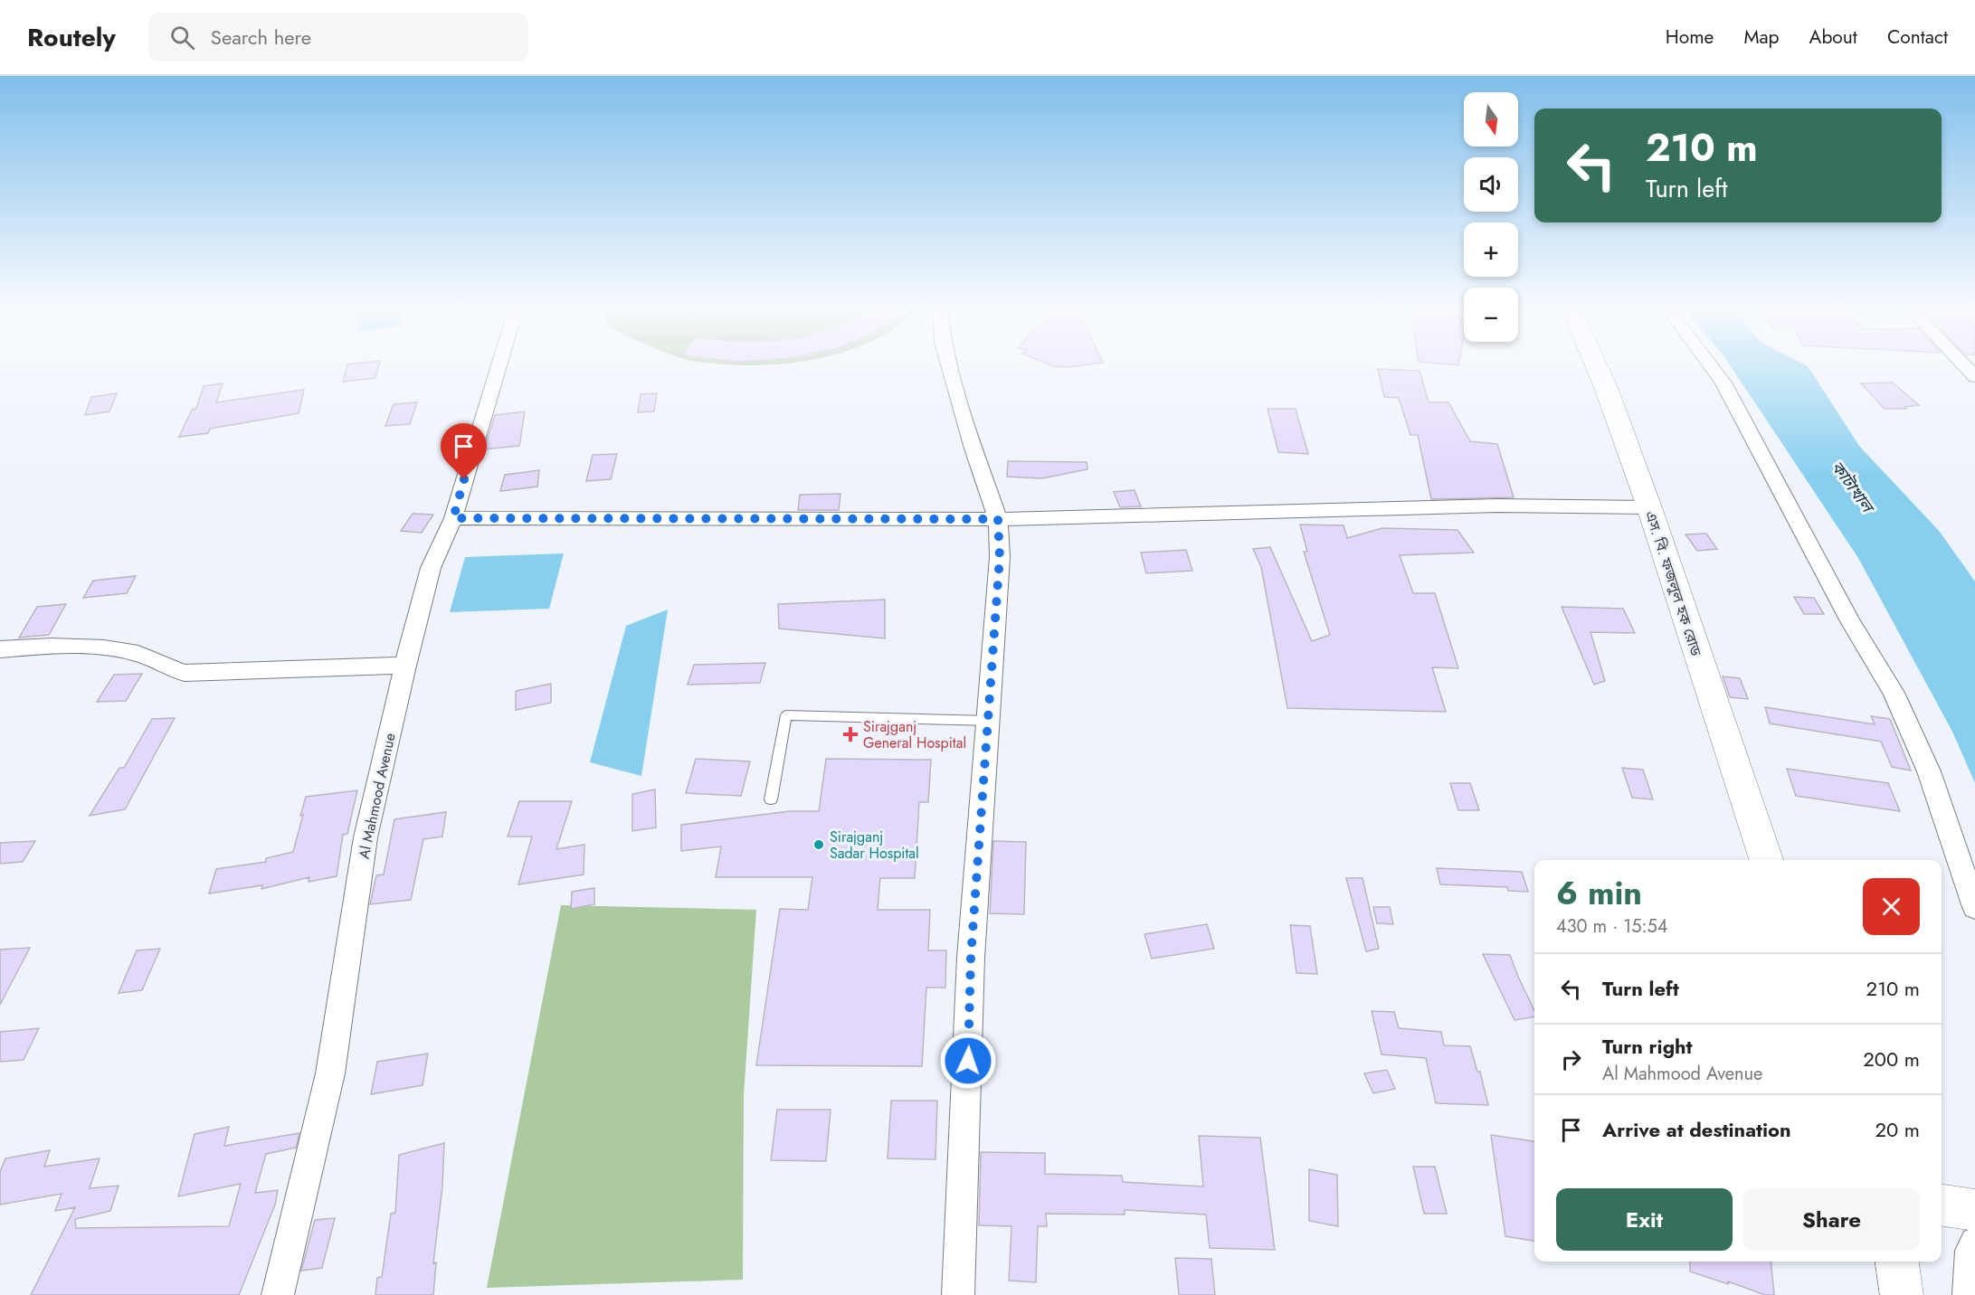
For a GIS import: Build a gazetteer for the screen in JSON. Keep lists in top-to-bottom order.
{
  "streets": {
    "main road": ["এস. বি. ফজলুল হক রোড"],
    "street": ["Al Mahmood Avenue"]
  },
  "water": ["কাটাখাল"],
  "places": {
    "health": ["Sirajganj General Hospital"],
    "other": ["Sirajganj Sadar Hospital"]
  },
  "north": "bottom",
  "page": {
    "header": "Routely",
    "search": "Search here",
    "nav": [
      "Home",
      "Map",
      "About",
      "Contact"
    ],
    "map_buttons": ["+", "−"],
    "turn": ["210 m", "Turn left"],
    "heading": ["6 min", "430 m · 15:54"],
    "list": [
      {
        "name": "Turn left",
        "value": "210 m"
      },
      {
        "name": "Turn right",
        "note": "Al Mahmood Avenue",
        "value": "200 m"
      },
      {
        "name": "Arrive at destination",
        "value": "20 m"
      }
    ],
    "buttons": ["Exit", "Share"]
  }
}
